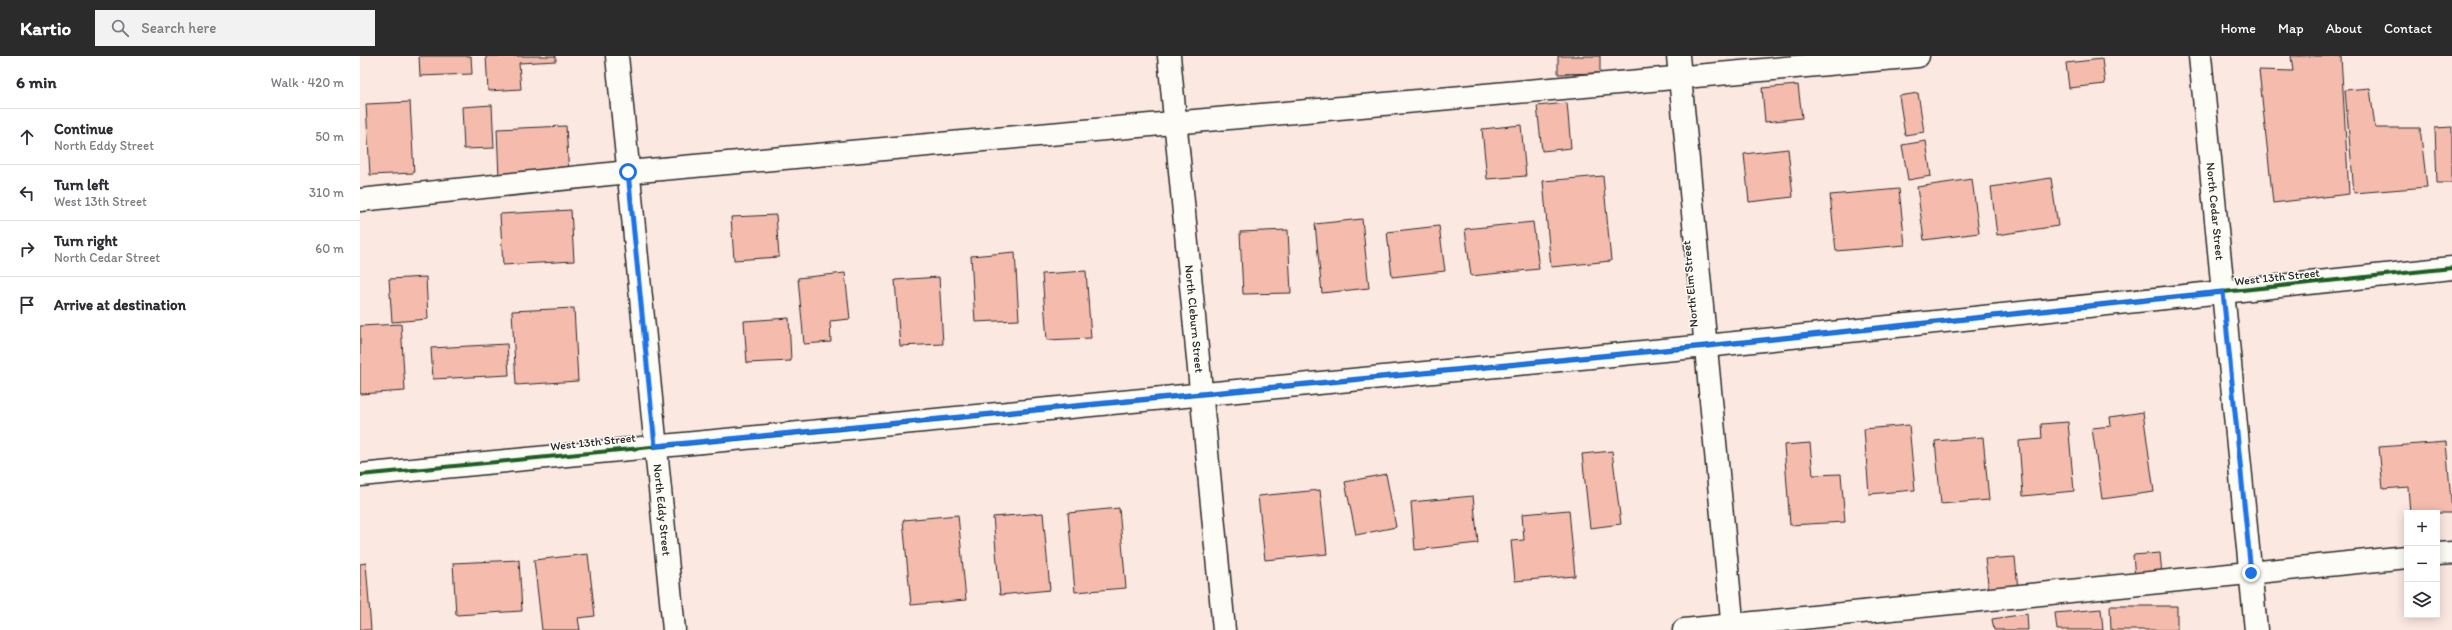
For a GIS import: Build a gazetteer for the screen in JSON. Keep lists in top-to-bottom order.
{
  "streets": {
    "street": [
      "North Cedar Street",
      "West 13th Street",
      "North Elm Street",
      "North Cleburn Street",
      "North Eddy Street"
    ]
  },
  "crossings": [
    ["North Cedar Street", "West 13th Street"],
    ["West 13th Street", "North Elm Street"],
    ["West 13th Street", "North Cleburn Street"],
    ["West 13th Street", "North Eddy Street"]
  ],
  "page": {
    "header": "Kartio",
    "search": "Search here",
    "nav": [
      "Home",
      "Map",
      "About",
      "Contact"
    ],
    "heading": ["6 min", "Walk · 420 m"],
    "list": [
      ["Continue", "North Eddy Street", "50 m"],
      ["Turn left", "West 13th Street", "310 m"],
      ["Turn right", "North Cedar Street", "60 m"],
      "Arrive at destination"
    ],
    "map_buttons": ["+", "−"]
  }
}
